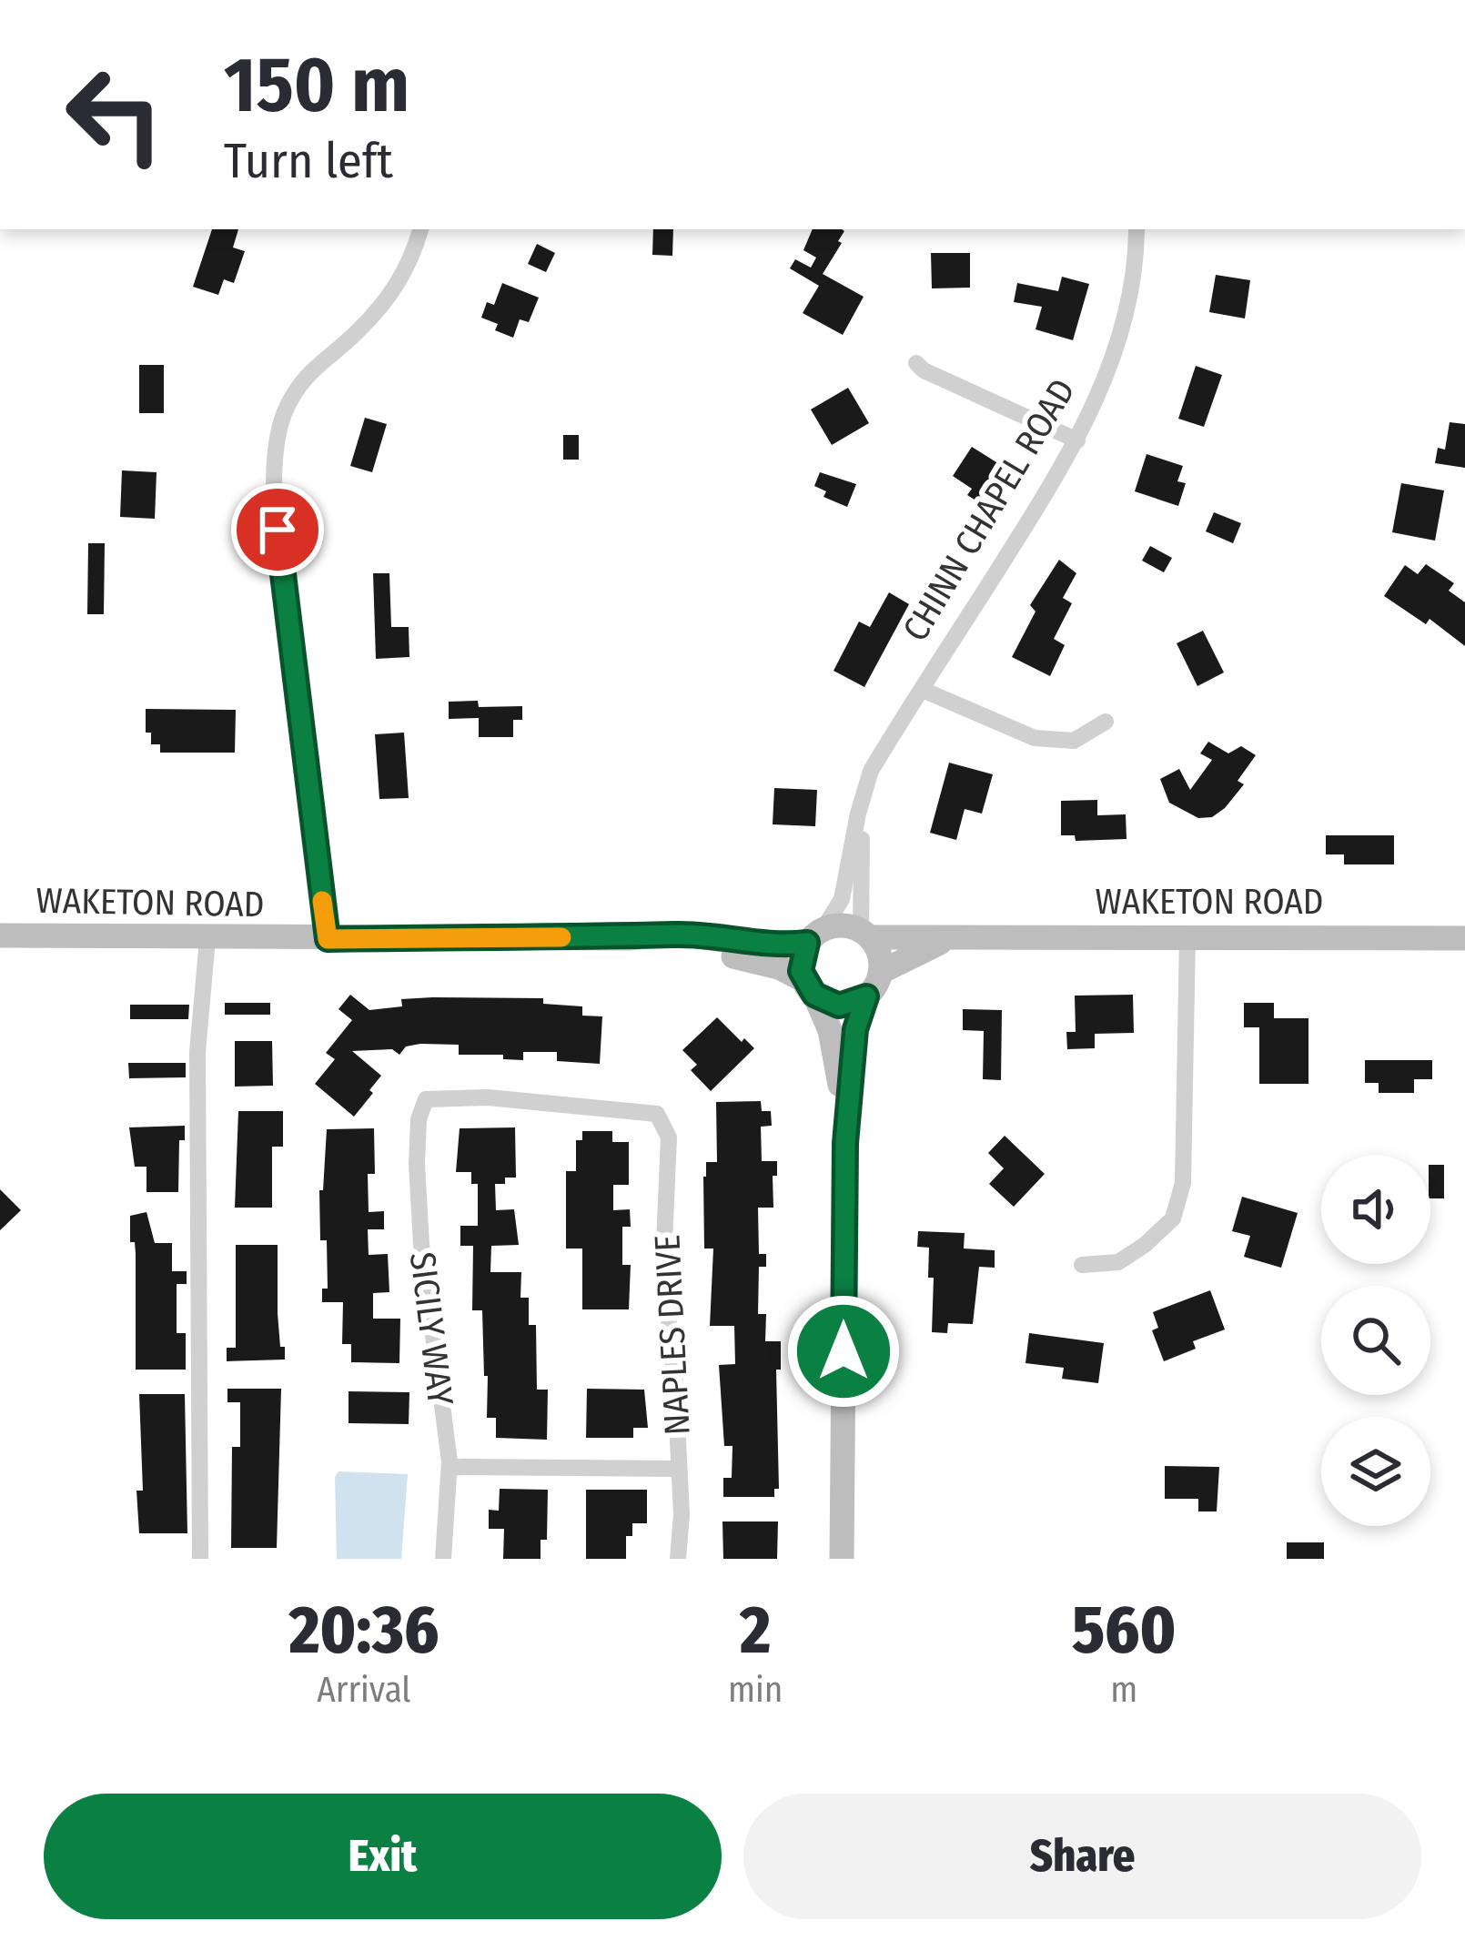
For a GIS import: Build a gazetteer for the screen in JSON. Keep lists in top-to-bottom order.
{
  "streets": {
    "street": [
      "CHINN CHAPEL ROAD",
      "WAKETON ROAD",
      "SICILY WAY",
      "NAPLES DRIVE"
    ]
  },
  "crossings": [
    ["CHINN CHAPEL ROAD", "WAKETON ROAD"],
    ["SICILY WAY", "NAPLES DRIVE"]
  ],
  "page": {
    "turn": ["150 m", "Turn left"],
    "eta": [
      "20:36",
      "Arrival",
      "2",
      "min",
      "560",
      "m"
    ],
    "buttons": ["Exit", "Share"]
  }
}
